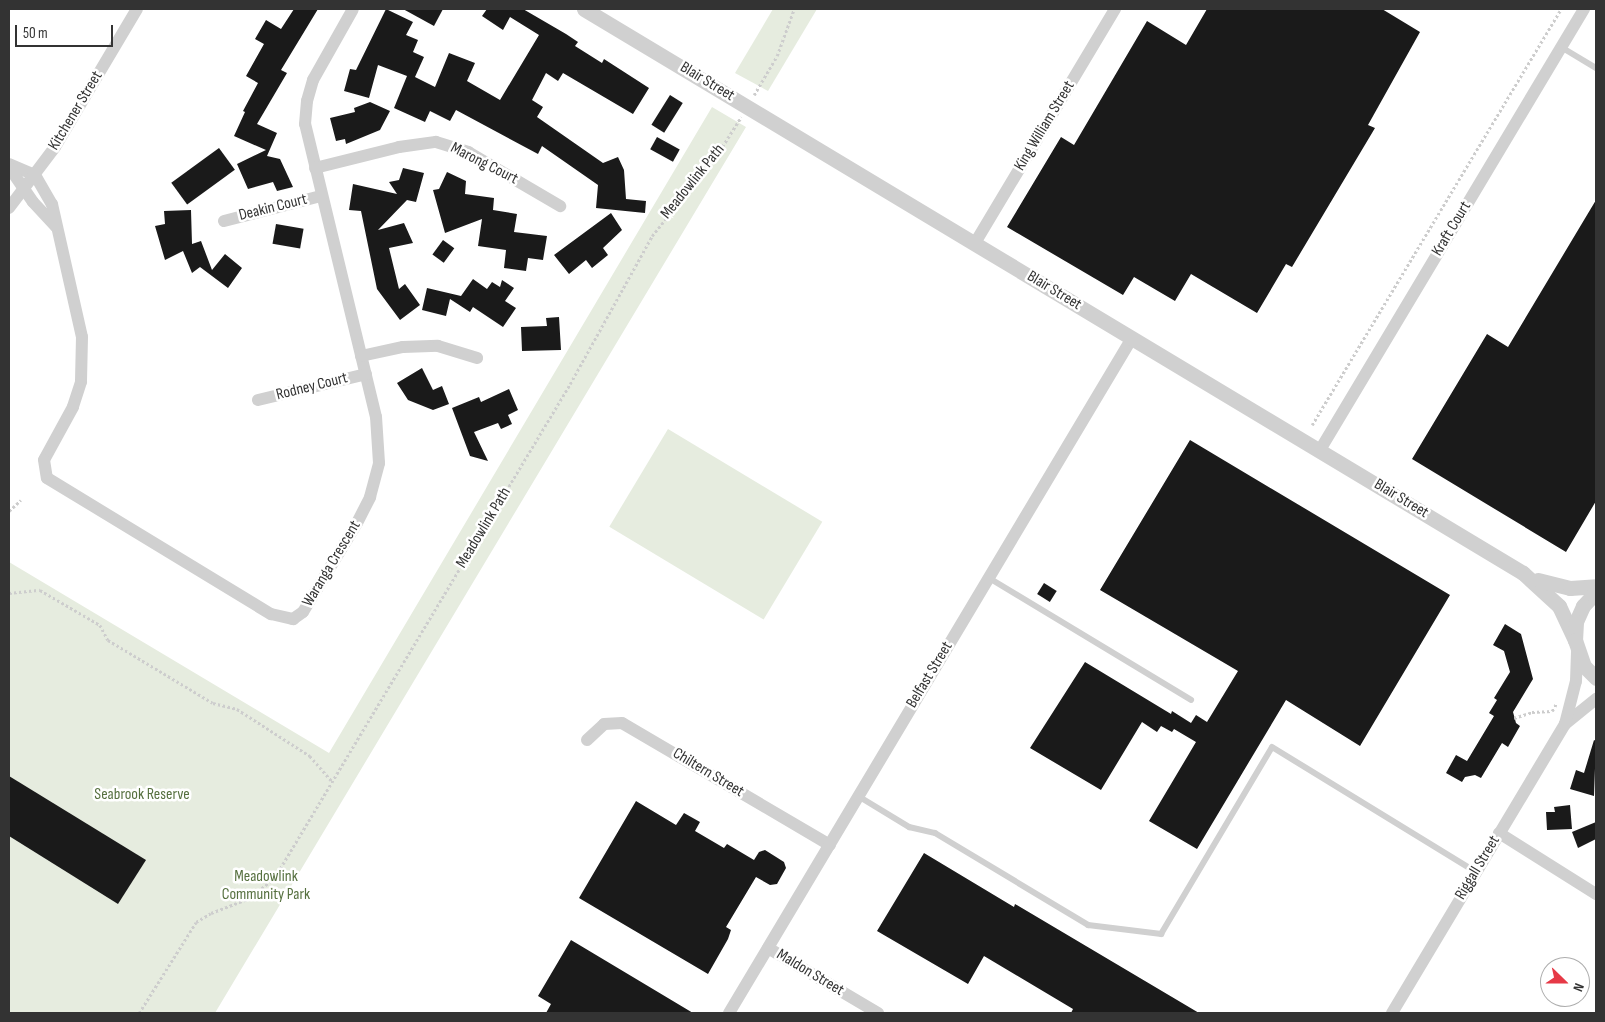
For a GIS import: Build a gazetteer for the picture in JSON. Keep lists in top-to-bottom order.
{
  "streets": {
    "street": [
      "Blair Street",
      "Kitchener Street",
      "King William Street",
      "Marong Court",
      "Deakin Court",
      "Kraft Court",
      "Rodney Court",
      "Waranga Crescent",
      "Belfast Street",
      "Chiltern Street",
      "Riggall Street",
      "Maldon Street"
    ],
    "path": ["Meadowlink Path"]
  },
  "crossings": [
    ["Blair Street", "King William Street"],
    ["Blair Street", "Meadowlink Path"],
    ["Blair Street", "Kraft Court"],
    ["Blair Street", "Belfast Street"],
    ["Blair Street", "Riggall Street"],
    ["Kitchener Street", "Waranga Crescent"],
    ["Marong Court", "Waranga Crescent"],
    ["Deakin Court", "Waranga Crescent"],
    ["Rodney Court", "Waranga Crescent"],
    ["Belfast Street", "Chiltern Street"],
    ["Belfast Street", "Maldon Street"]
  ],
  "parks": ["Seabrook Reserve", "Meadowlink Community Park"],
  "scale_bar": "50 m",
  "north": "right"
}
